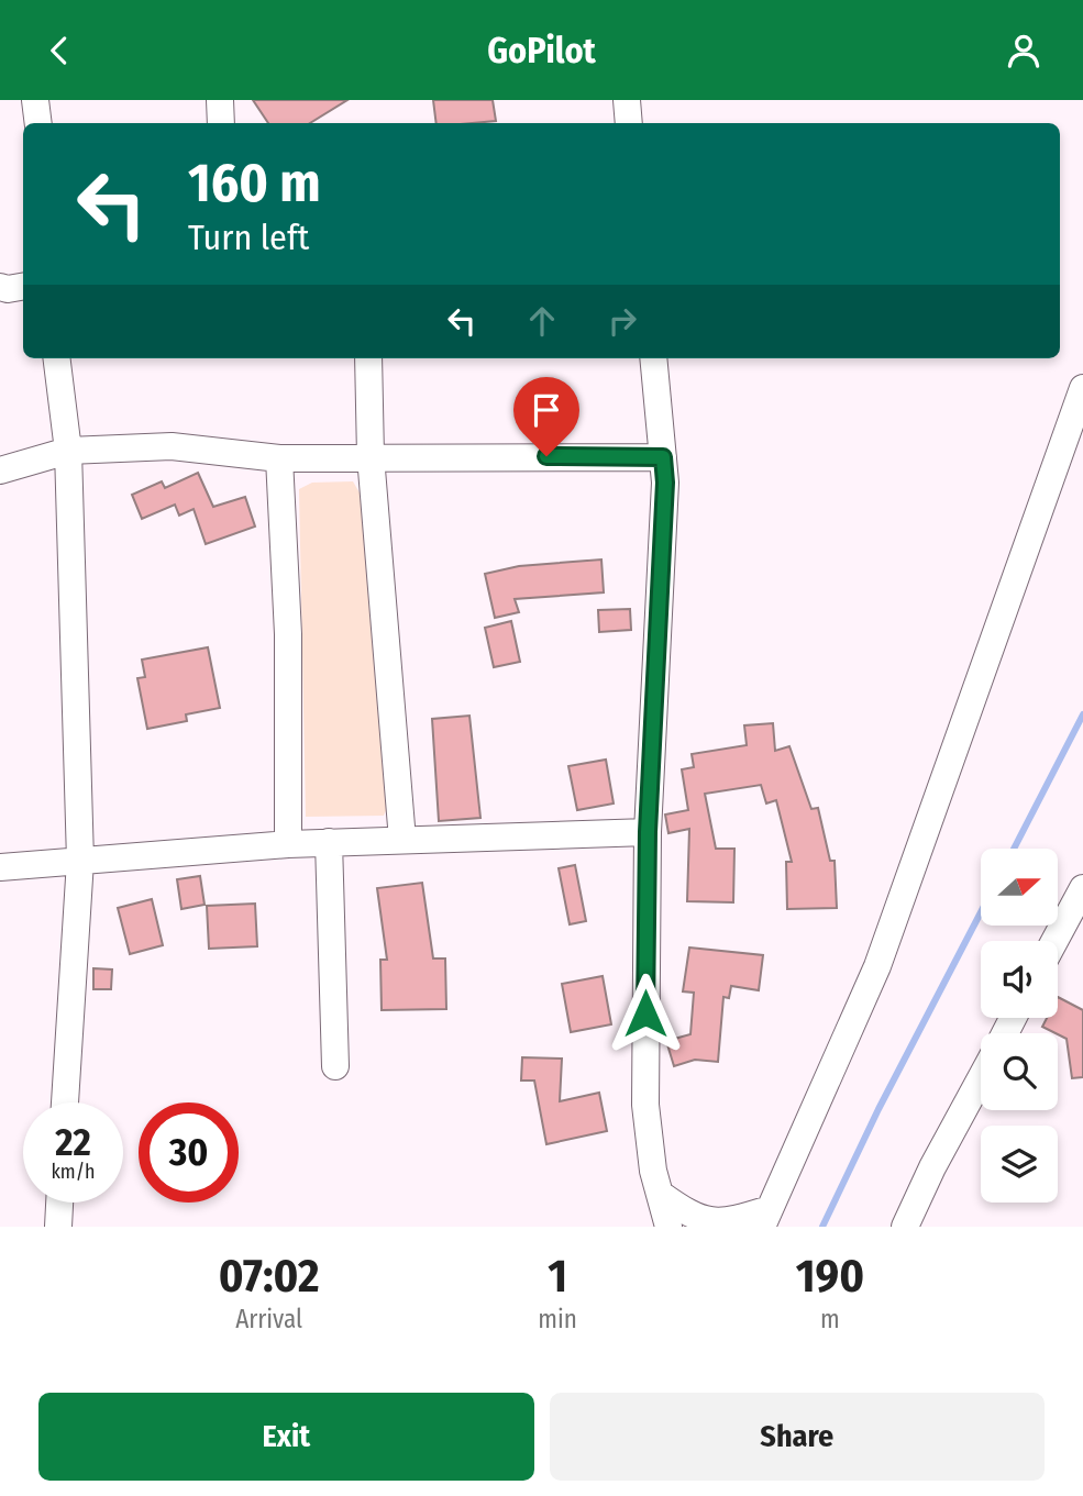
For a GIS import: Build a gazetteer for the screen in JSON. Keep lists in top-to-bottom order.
{
  "north": "right",
  "page": {
    "header": "GoPilot",
    "turn": ["160 m", "Turn left"],
    "speed": "22 km/h",
    "limit": "30",
    "eta": [
      "07:02",
      "Arrival",
      "1",
      "min",
      "190",
      "m"
    ],
    "buttons": ["Exit", "Share"]
  }
}
